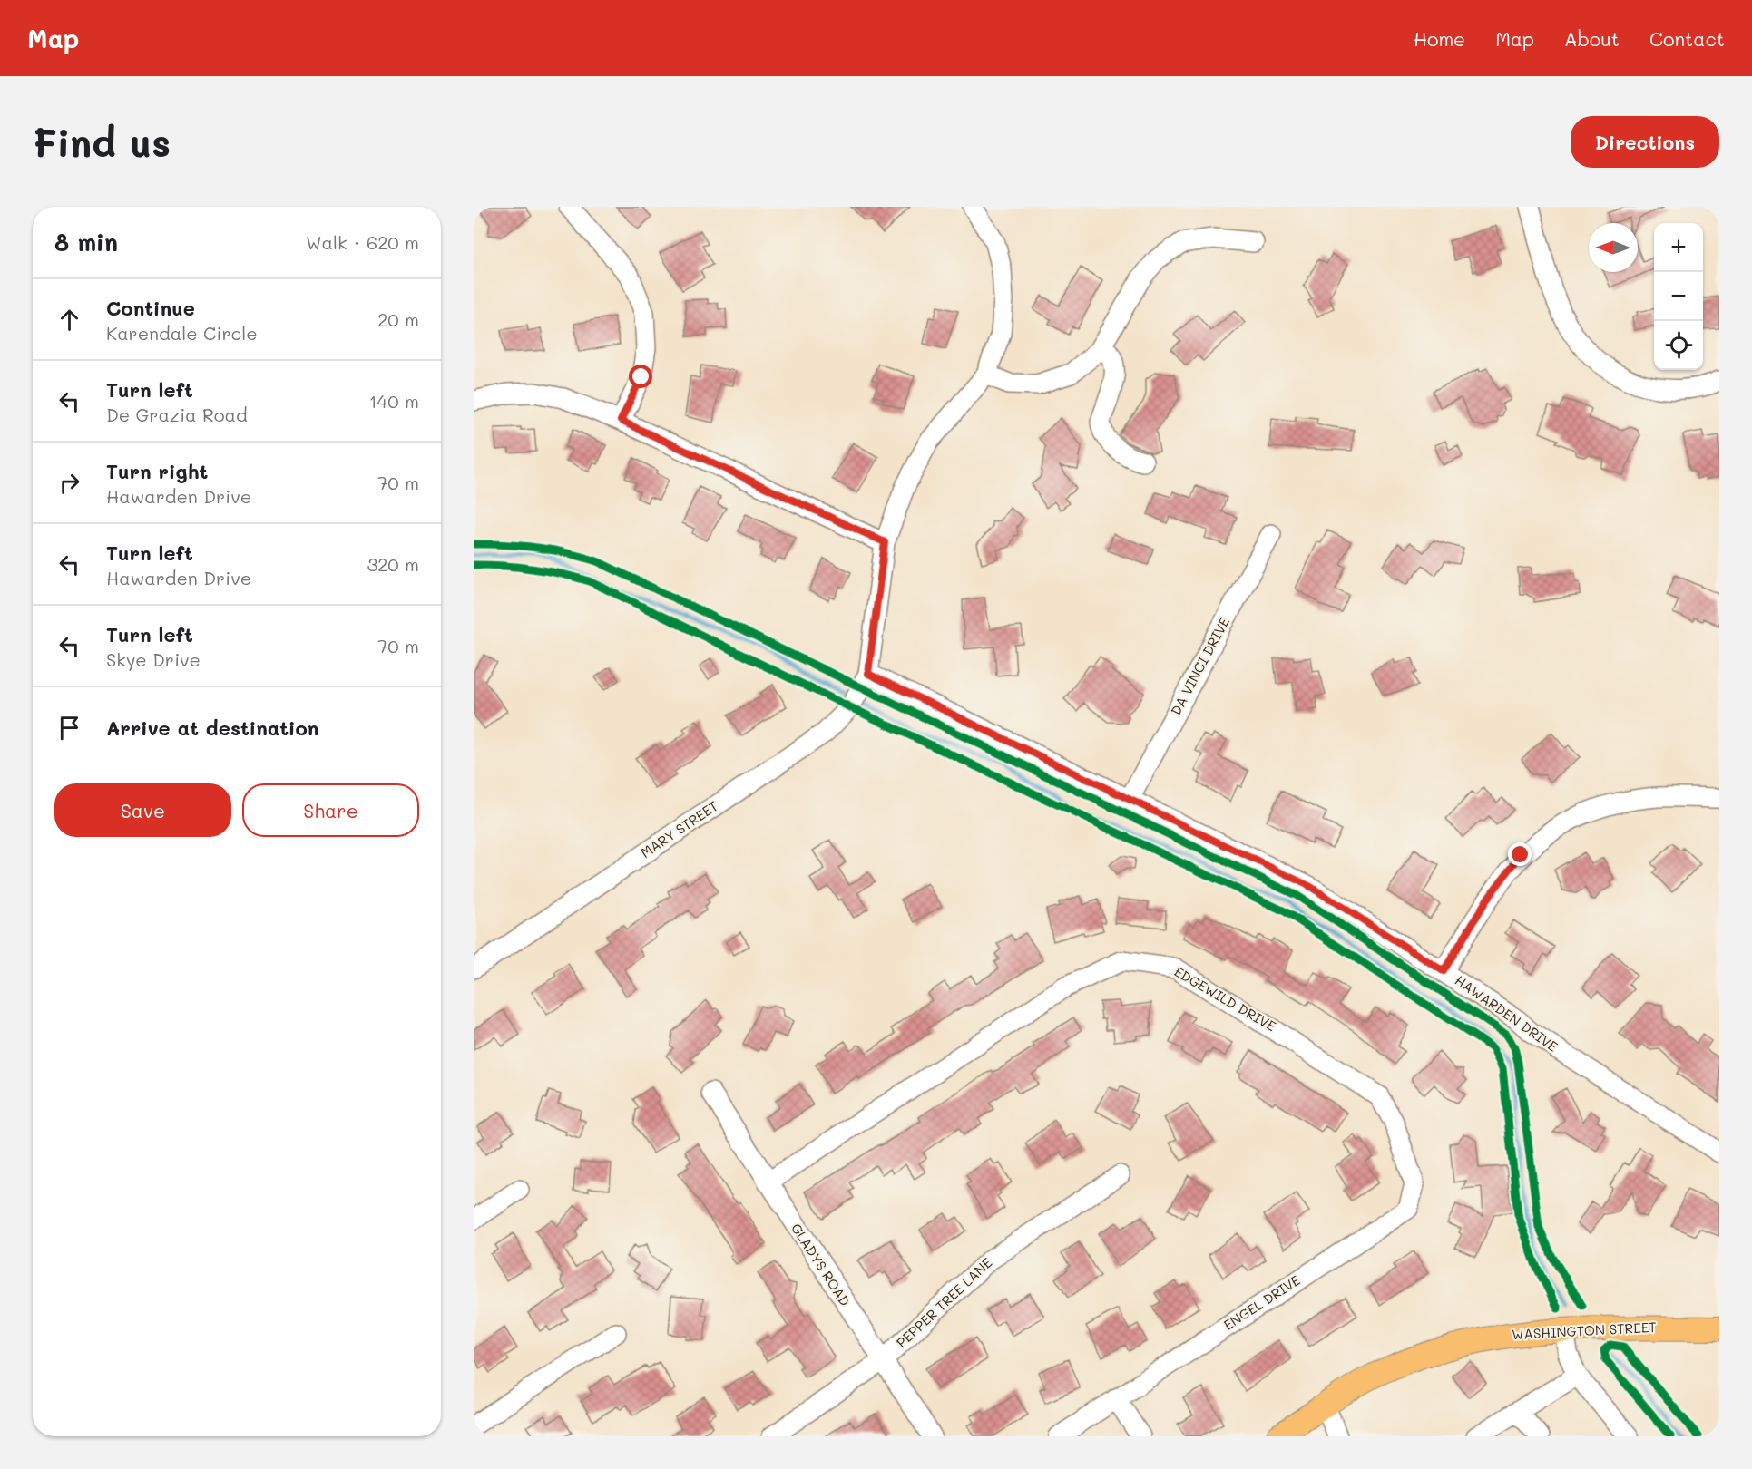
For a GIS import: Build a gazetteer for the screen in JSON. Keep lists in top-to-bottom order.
{
  "streets": {
    "main road": ["WASHINGTON STREET"],
    "street": [
      "DA VINCI DRIVE",
      "MARY STREET",
      "EDGEWILD DRIVE",
      "HAWARDEN DRIVE",
      "GLADYS ROAD",
      "PEPPER TREE LANE",
      "ENGEL DRIVE"
    ]
  },
  "crossings": [
    ["DA VINCI DRIVE", "HAWARDEN DRIVE"],
    ["MARY STREET", "HAWARDEN DRIVE"],
    ["EDGEWILD DRIVE", "GLADYS ROAD"],
    ["EDGEWILD DRIVE", "ENGEL DRIVE"],
    ["GLADYS ROAD", "PEPPER TREE LANE"]
  ],
  "north": "left",
  "page": {
    "header": "Map",
    "nav": [
      "Home",
      "Map",
      "About",
      "Contact"
    ],
    "buttons": [
      "Directions",
      ["Save", "Share"]
    ],
    "title": "Find us",
    "heading": ["8 min", "Walk · 620 m"],
    "map_buttons": ["+", "−"],
    "list": [
      ["Continue", "Karendale Circle", "20 m"],
      ["Turn left", "De Grazia Road", "140 m"],
      ["Turn right", "Hawarden Drive", "70 m"],
      ["Turn left", "Hawarden Drive", "320 m"],
      ["Turn left", "Skye Drive", "70 m"],
      "Arrive at destination"
    ]
  }
}
